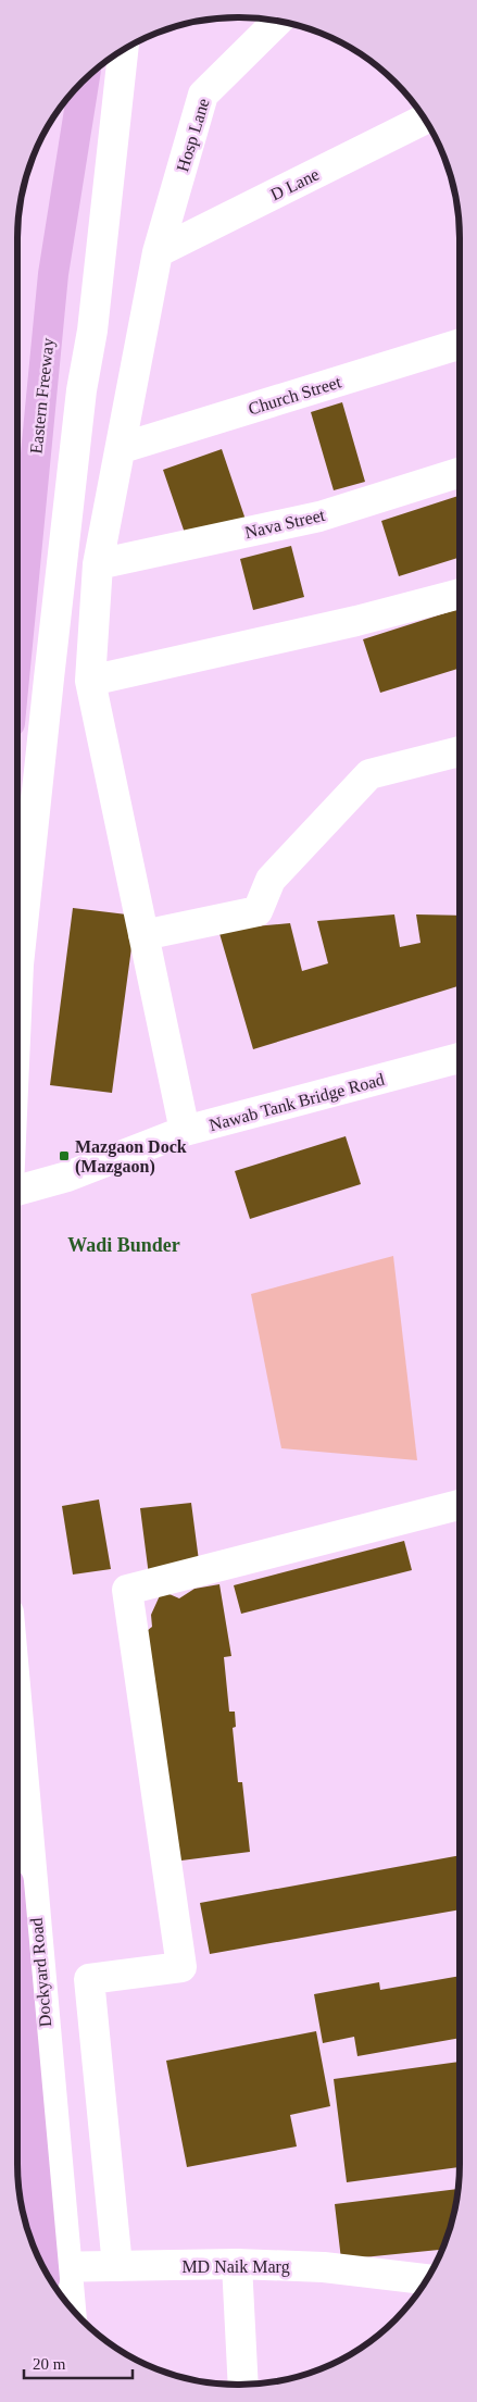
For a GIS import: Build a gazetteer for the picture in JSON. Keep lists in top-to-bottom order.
{
  "streets": {
    "highway": ["Eastern Freeway"],
    "street": [
      "Hosp Lane",
      "D Lane",
      "Church Street",
      "Nava Street",
      "Nawab Tank Bridge Road",
      "Dockyard Road",
      "MD Naik Marg"
    ]
  },
  "crossings": [
    ["Hosp Lane", "D Lane"],
    ["Hosp Lane", "Church Street"],
    ["Hosp Lane", "Nava Street"],
    ["Hosp Lane", "Nawab Tank Bridge Road"],
    ["Dockyard Road", "MD Naik Marg"]
  ],
  "districts": ["Wadi Bunder"],
  "places": {
    "transit": ["Mazgaon Dock (Mazgaon)"]
  },
  "scale_bar": "20 m"
}
